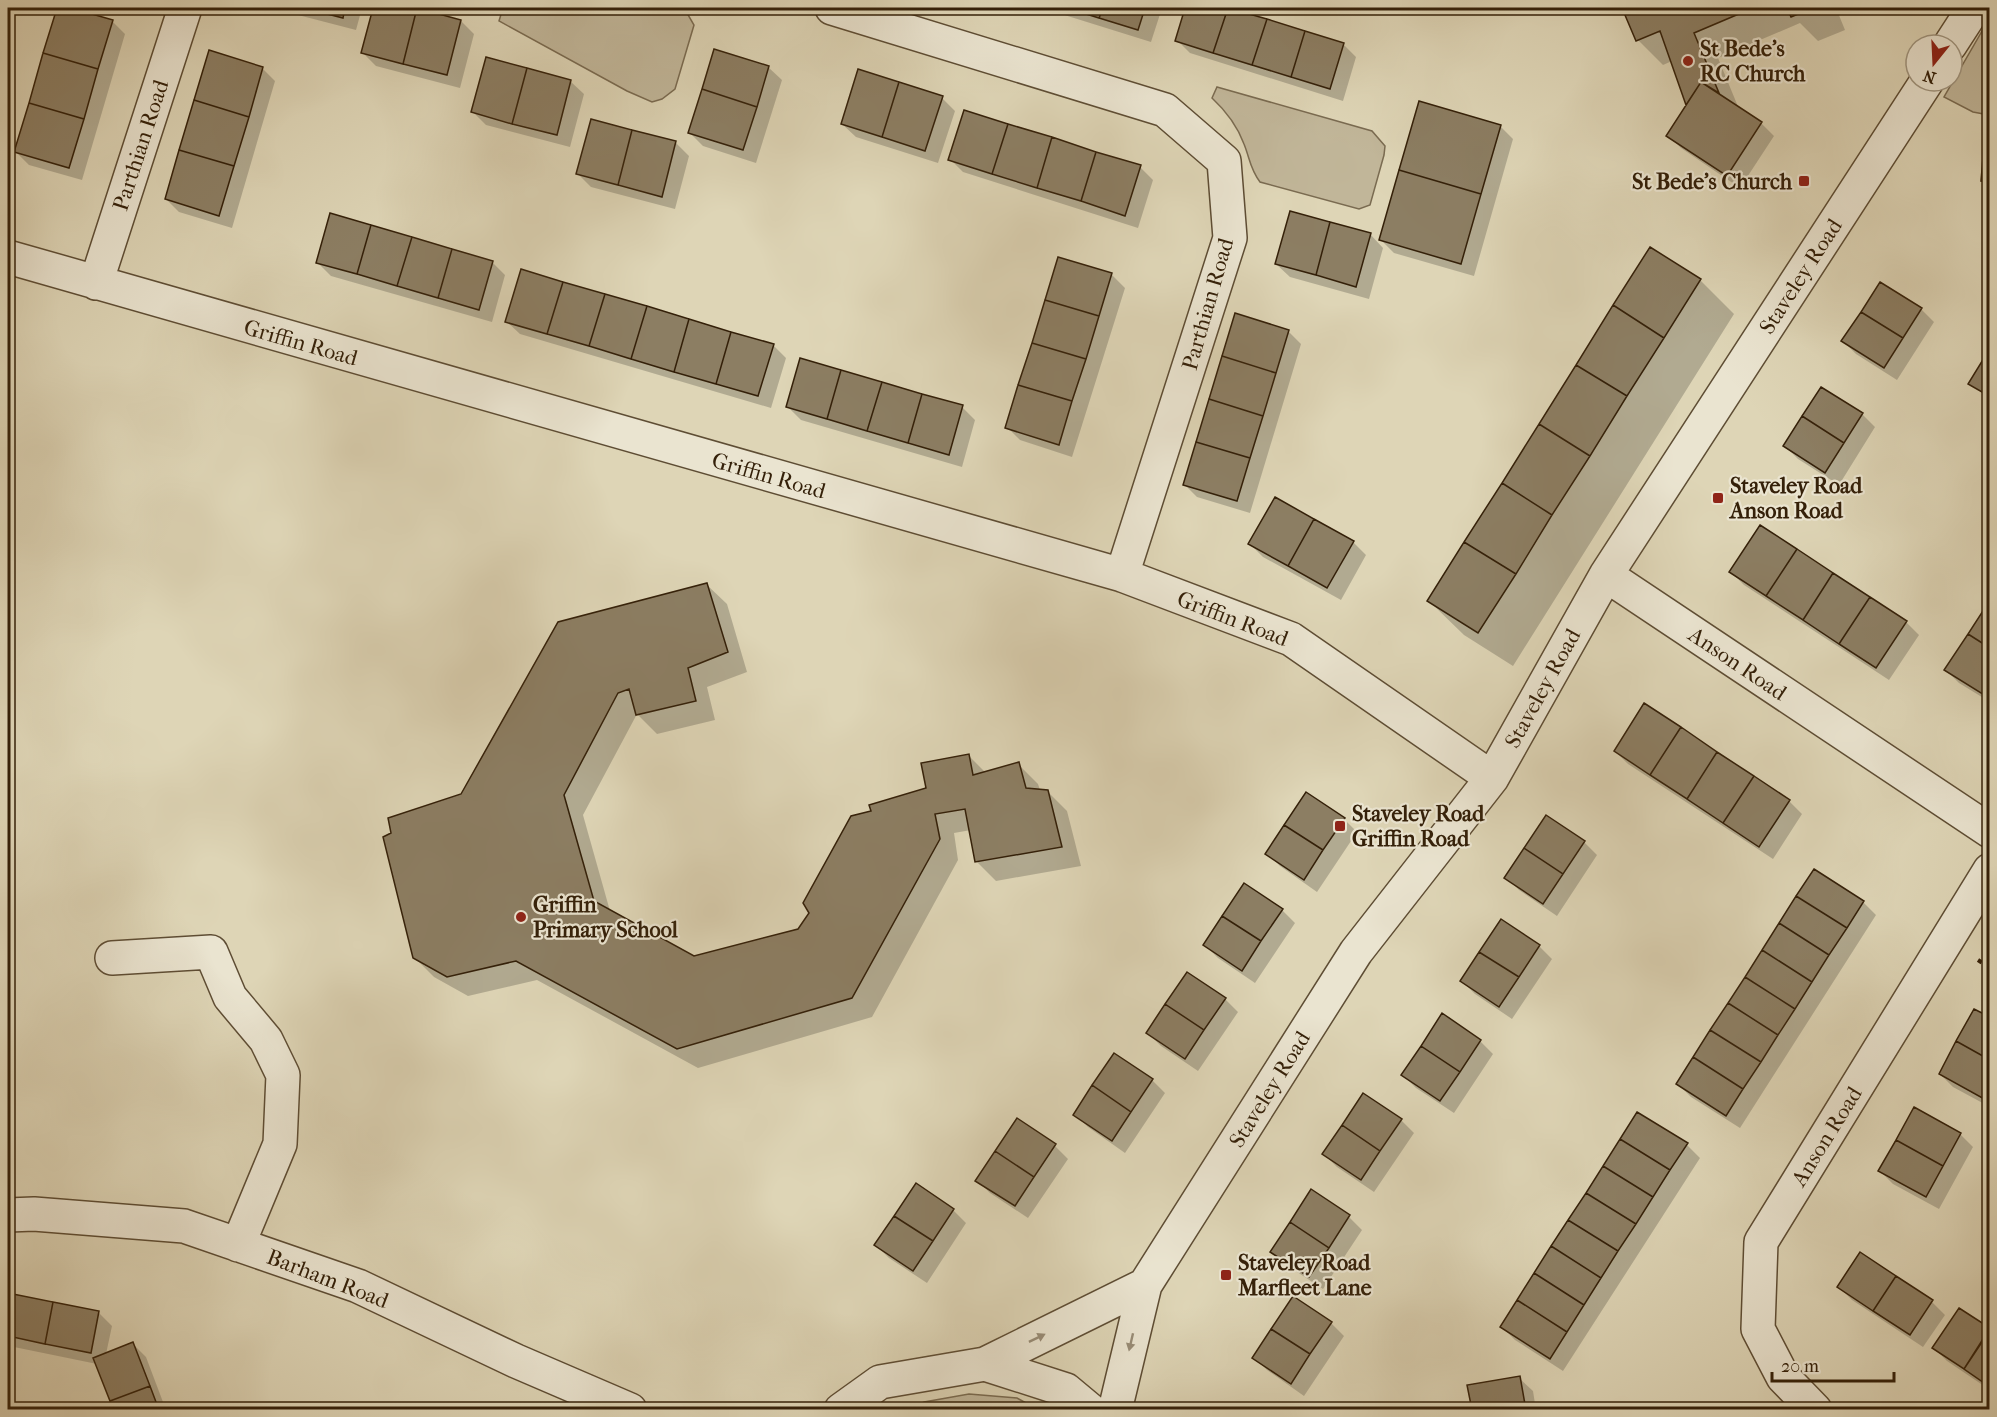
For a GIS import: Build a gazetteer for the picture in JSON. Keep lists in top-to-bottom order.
{
  "streets": {
    "street": [
      "Parthian Road",
      "Staveley Road",
      "Griffin Road",
      "Anson Road",
      "Barham Road"
    ]
  },
  "crossings": [
    ["Parthian Road", "Griffin Road"],
    ["Staveley Road", "Griffin Road"],
    ["Staveley Road", "Anson Road"]
  ],
  "places": {
    "other": ["St Bede's RC Church", "Griffin Primary School"],
    "transit": [
      "St Bede's Church",
      "Staveley Road Anson Road",
      "Staveley Road Griffin Road",
      "Staveley Road Marfleet Lane"
    ]
  },
  "scale_bar": "20 m",
  "north": "bottom"
}
